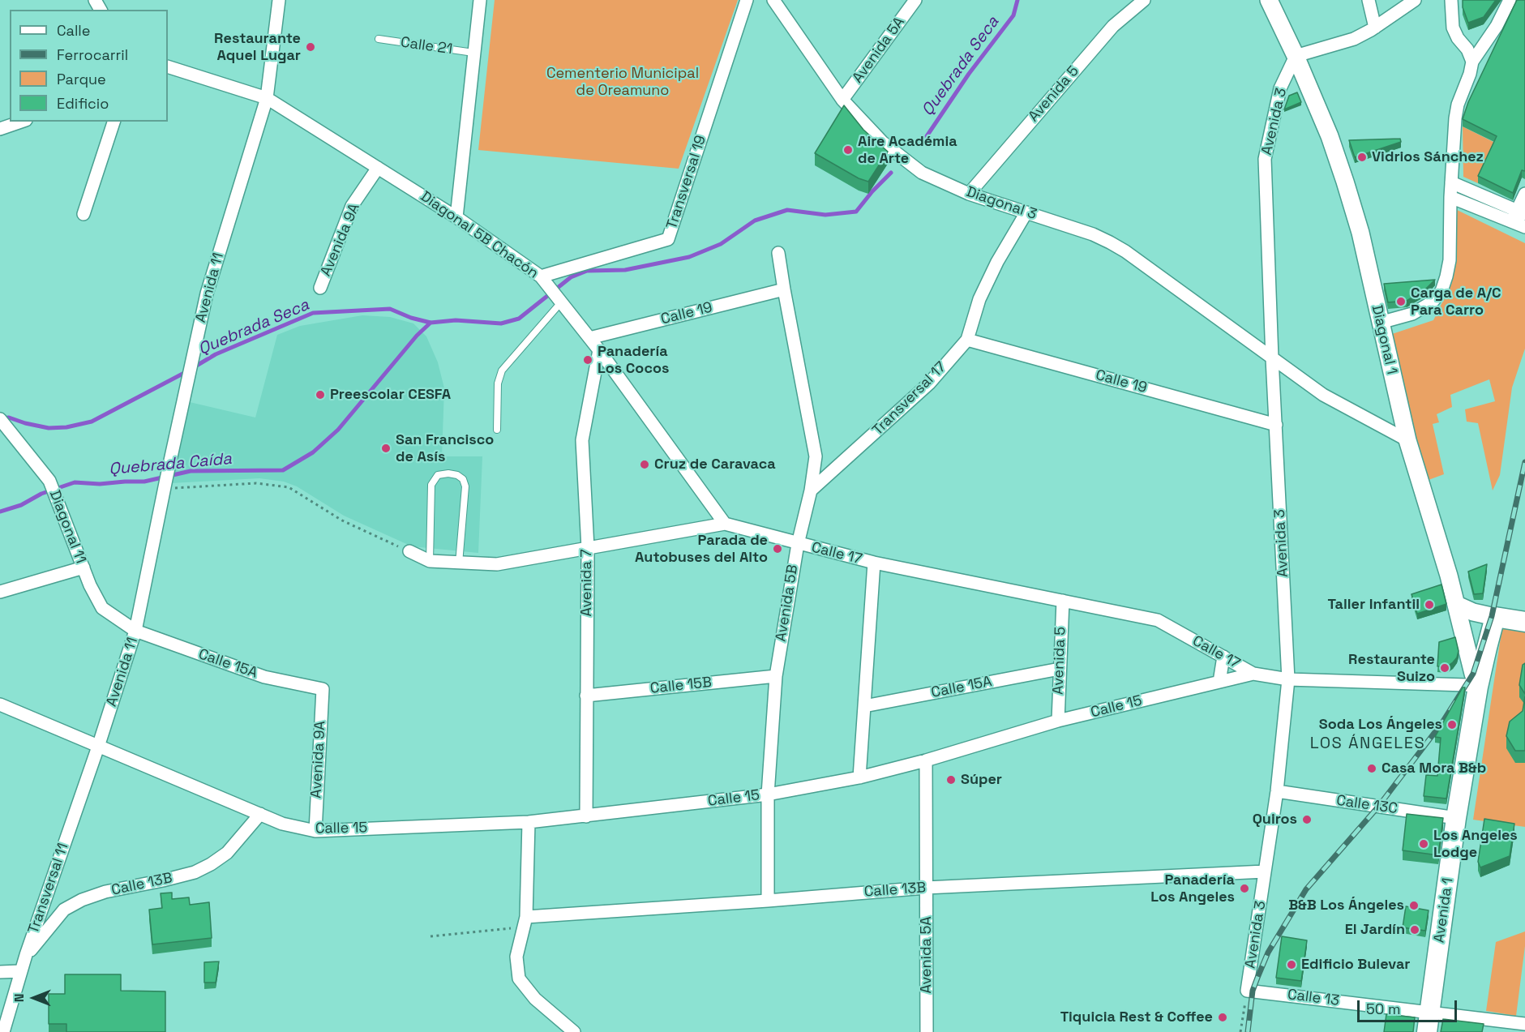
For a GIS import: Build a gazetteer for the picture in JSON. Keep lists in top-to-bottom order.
{
  "streets": {
    "main road": ["Diagonal 1", "Avenida 1"],
    "street": [
      "Avenida 5A",
      "Avenida 5",
      "Avenida 3",
      "Transversal 19",
      "Diagonal 3",
      "Diagonal 5B Chacón",
      "Avenida 9A",
      "Avenida 11",
      "Calle 19",
      "Transversal 17",
      "Diagonal 11",
      "Calle 17",
      "Avenida 7",
      "Avenida 5B",
      "Calle 15A",
      "Calle 15B",
      "Calle 15",
      "Calle 13C",
      "Calle 13B",
      "Transversal 11",
      "Calle 13"
    ],
    "lane": ["Calle 21"]
  },
  "crossings": [
    ["Avenida 5A", "Diagonal 3"],
    ["Avenida 5A", "Calle 15"],
    ["Avenida 5A", "Calle 13B"],
    ["Avenida 5", "Diagonal 3"],
    ["Avenida 5", "Calle 17"],
    ["Avenida 5", "Calle 15A"],
    ["Avenida 5", "Calle 15"],
    ["Avenida 3", "Diagonal 3"],
    ["Avenida 3", "Calle 19"],
    ["Avenida 3", "Diagonal 1"],
    ["Avenida 3", "Calle 15"],
    ["Avenida 3", "Calle 13C"],
    ["Avenida 3", "Calle 13B"],
    ["Avenida 3", "Calle 13"],
    ["Transversal 19", "Diagonal 5B Chacón"],
    ["Diagonal 3", "Transversal 17"],
    ["Diagonal 5B Chacón", "Avenida 9A"],
    ["Diagonal 5B Chacón", "Avenida 11"],
    ["Diagonal 5B Chacón", "Calle 19"],
    ["Diagonal 5B Chacón", "Calle 17"],
    ["Diagonal 5B Chacón", "Avenida 7"],
    ["Avenida 9A", "Calle 15A"],
    ["Avenida 9A", "Calle 15"],
    ["Avenida 11", "Diagonal 11"],
    ["Avenida 11", "Calle 15A"],
    ["Avenida 11", "Calle 15"],
    ["Avenida 11", "Transversal 11"],
    ["Calle 19", "Transversal 17"],
    ["Calle 19", "Avenida 5B"],
    ["Diagonal 1", "Calle 15"],
    ["Diagonal 1", "Avenida 1"],
    ["Transversal 17", "Avenida 5B"],
    ["Diagonal 11", "Calle 15A"],
    ["Calle 17", "Avenida 7"],
    ["Calle 17", "Avenida 5B"],
    ["Calle 17", "Calle 15"],
    ["Avenida 7", "Calle 15B"],
    ["Avenida 7", "Calle 15"],
    ["Avenida 5B", "Calle 15B"],
    ["Avenida 5B", "Calle 15"],
    ["Avenida 5B", "Calle 13B"],
    ["Calle 15", "Calle 13B"],
    ["Calle 15", "Transversal 11"],
    ["Calle 15", "Avenida 1"],
    ["Calle 13C", "Avenida 1"],
    ["Calle 13B", "Transversal 11"],
    ["Avenida 1", "Calle 13"]
  ],
  "districts": ["LOS ÁNGELES"],
  "water": ["Quebrada Seca", "Quebrada Caída"],
  "parks": ["Cementerio Municipal de Oreamuno"],
  "places": [
    "Restaurante Aquel Lugar",
    "Aire Académia de Arte",
    "Vidrios Sánchez",
    "Carga de A/C Para Carro",
    "Panadería Los Cocos",
    "Preescolar CESFA",
    "San Francisco de Asís",
    "Cruz de Caravaca",
    "Parada de Autobuses del Alto",
    "Taller Infantil",
    "Restaurante Suizo",
    "Soda Los Ángeles",
    "Casa Mora B&b",
    "Súper",
    "Quiros",
    "Los Angeles Lodge",
    "Panadería Los Angeles",
    "B&B Los Ángeles",
    "El Jardín",
    "Edificio Bulevar",
    "Tiquicia Rest & Coffee"
  ],
  "legend": [
    "Calle",
    "Ferrocarril",
    "Parque",
    "Edificio"
  ],
  "scale_bar": "50 m",
  "north": "left"
}
